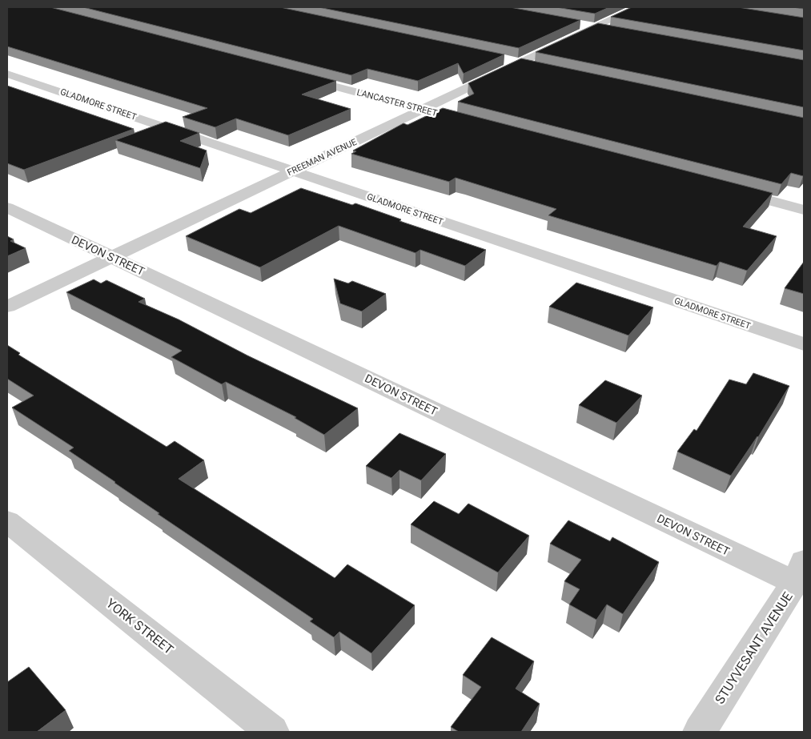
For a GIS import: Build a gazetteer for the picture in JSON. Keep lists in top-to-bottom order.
{
  "streets": {
    "street": [
      "LANCASTER STREET",
      "GLADMORE STREET",
      "FREEMAN AVENUE",
      "DEVON STREET",
      "YORK STREET",
      "STUYVESANT AVENUE"
    ]
  },
  "crossings": [
    ["LANCASTER STREET", "FREEMAN AVENUE"],
    ["GLADMORE STREET", "FREEMAN AVENUE"],
    ["FREEMAN AVENUE", "DEVON STREET"],
    ["DEVON STREET", "STUYVESANT AVENUE"]
  ]
}
